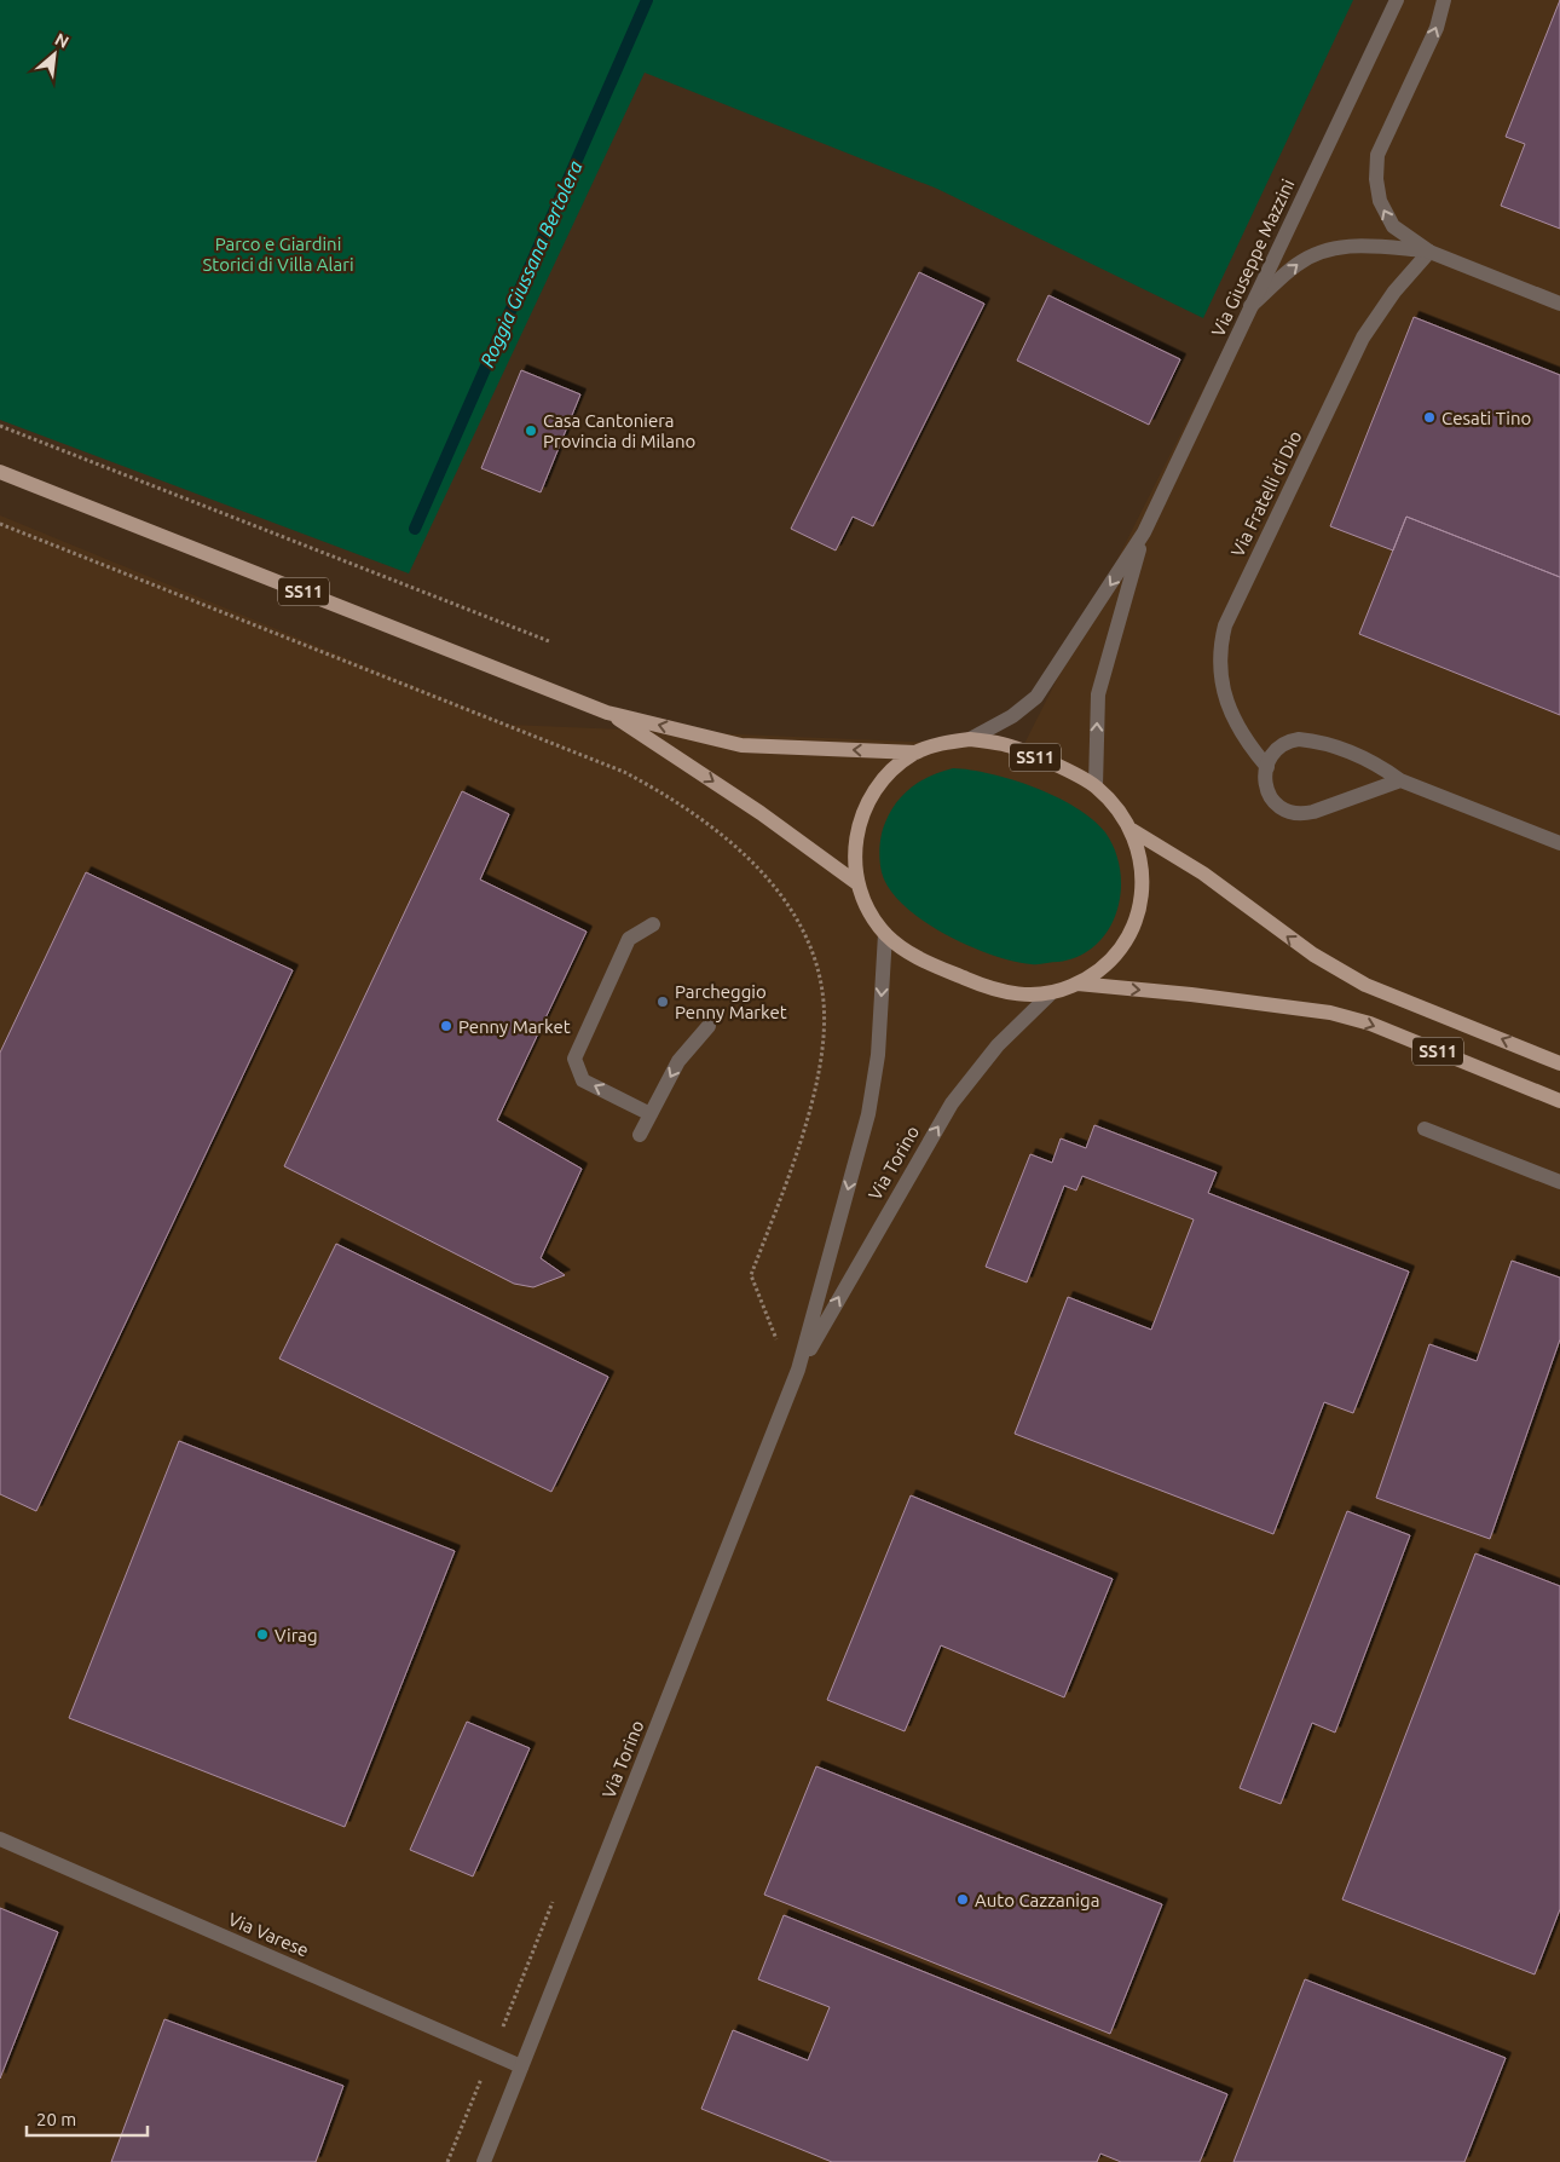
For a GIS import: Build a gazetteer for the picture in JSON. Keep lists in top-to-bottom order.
{
  "streets": {
    "main road": ["SS11"],
    "street": [
      "Via Giuseppe Mazzini",
      "Via Fratelli di Dio",
      "Via Torino",
      "Via Varese"
    ]
  },
  "crossings": [
    ["Via Giuseppe Mazzini", "SS11"],
    ["SS11", "Via Torino"],
    ["Via Torino", "Via Varese"]
  ],
  "water": ["Roggia Giussana Bertolera"],
  "parks": ["Parco e Giardini Storici di Villa Alari"],
  "places": [
    "Cesati Tino",
    "Casa Cantoniera Provincia di Milano",
    "Parcheggio Penny Market",
    "Penny Market",
    "Virag",
    "Auto Cazzaniga"
  ],
  "scale_bar": "20 m",
  "north": "top right"
}
